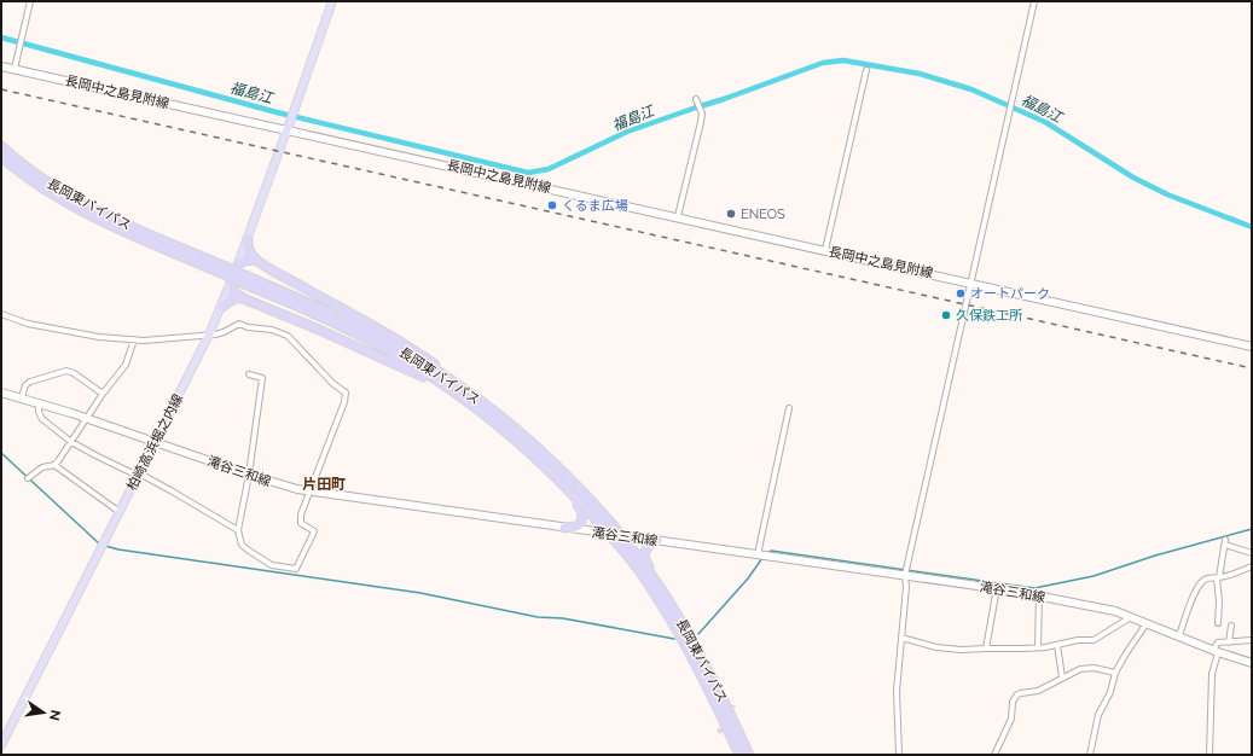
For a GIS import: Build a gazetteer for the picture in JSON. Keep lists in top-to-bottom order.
{
  "streets": {
    "highway": ["長岡東バイパス"],
    "main road": ["長岡中之島見附線", "柏崎高浜堀之内線", "滝谷三和線"]
  },
  "crossings": [
    ["長岡中之島見附線", "柏崎高浜堀之内線"],
    ["長岡東バイパス", "滝谷三和線"],
    ["柏崎高浜堀之内線", "滝谷三和線"]
  ],
  "districts": ["片田町"],
  "water": ["福島江"],
  "places": [
    "くるま広場",
    "ENEOS",
    "オートパーク",
    "久保鉄工所"
  ],
  "north": "right"
}
